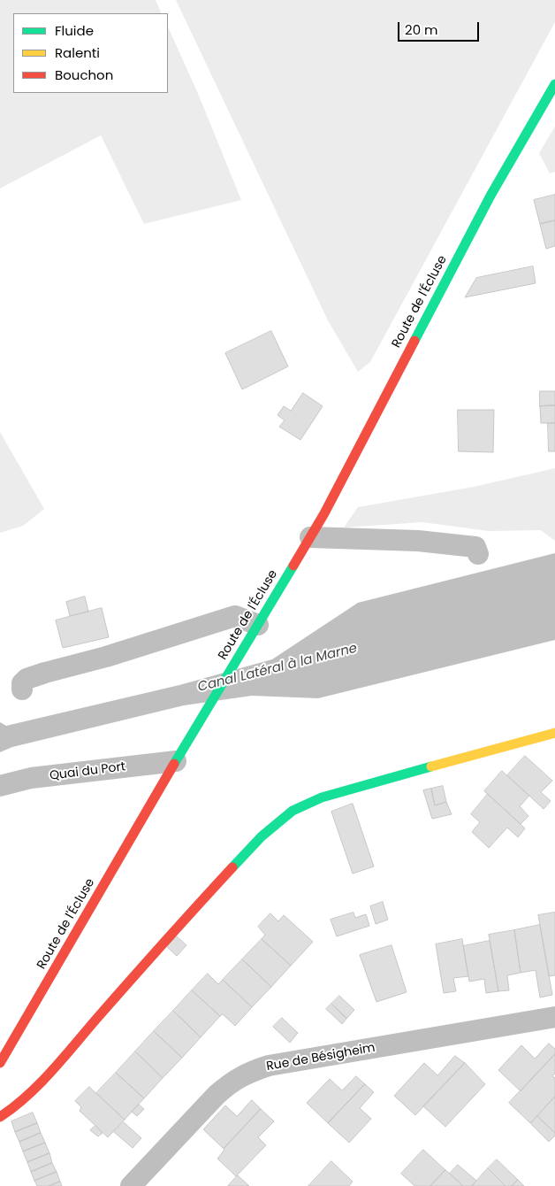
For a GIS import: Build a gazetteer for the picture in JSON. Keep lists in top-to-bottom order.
{
  "streets": {
    "main road": ["Route de l'Écluse"],
    "street": ["Quai du Port", "Rue de Bésigheim"]
  },
  "crossings": [
    ["Route de l'Écluse", "Quai du Port"]
  ],
  "water": ["Canal Latéral à la Marne"],
  "legend": ["Fluide", "Ralenti", "Bouchon"],
  "scale_bar": "20 m"
}
